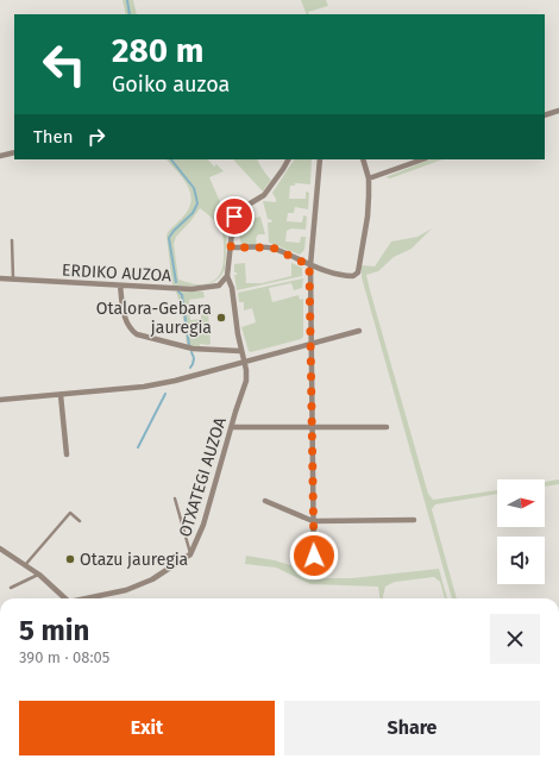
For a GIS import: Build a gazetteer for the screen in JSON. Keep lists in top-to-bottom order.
{
  "streets": {
    "street": ["ERDIKO AUZOA", "OTXATEGI AUZOA"]
  },
  "places": ["Otalora-Gebara jauregia", "Otazu jauregia"],
  "north": "right",
  "page": {
    "turn": ["280 m", "Goiko auzoa"],
    "then": "Then",
    "heading": ["5 min", "390 m · 08:05"],
    "buttons": ["Exit", "Share"]
  }
}
